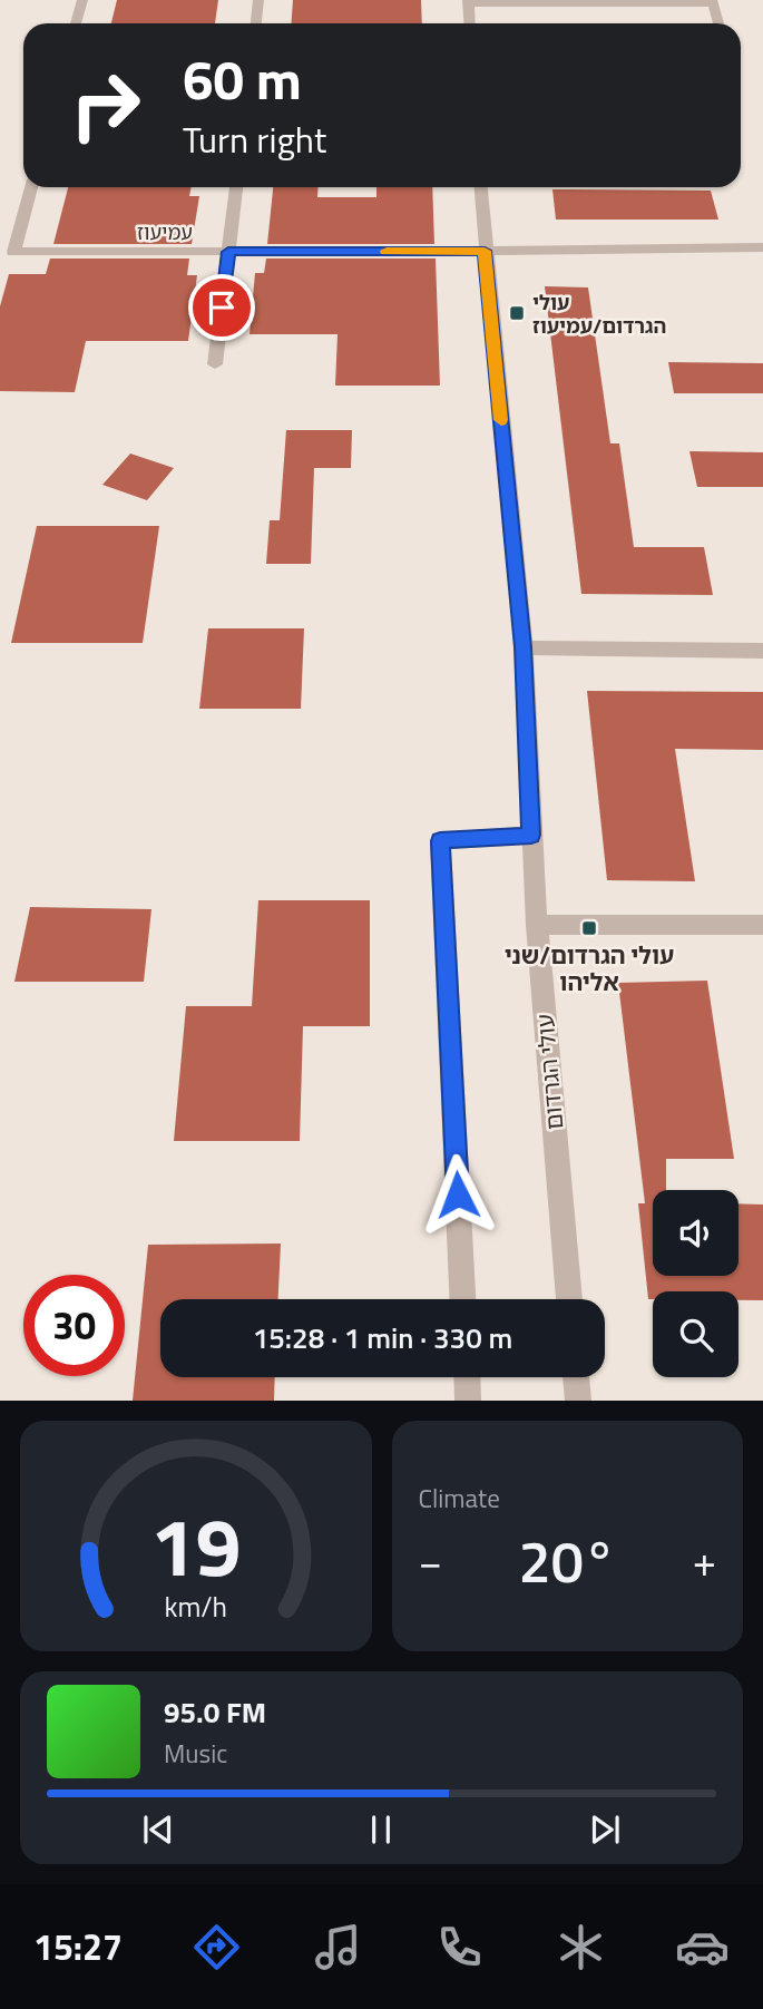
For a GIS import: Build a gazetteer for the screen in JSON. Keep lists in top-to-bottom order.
{
  "streets": {
    "street": ["עמיעוז", "עולי הגרדום"]
  },
  "crossings": [
    ["עמיעוז", "עולי הגרדום"]
  ],
  "places": {
    "transit": ["עולי הגרדום/עמיעוז", "עולי הגרדום/שני אליהו"]
  },
  "page": {
    "turn": ["60 m", "Turn right"],
    "limit": "30",
    "trip": "15:28 · 1 min · 330 m",
    "tile": "Climate",
    "heat": ["−", "20°", "+"],
    "song": ["95.0 FM", "Music"],
    "tabs": "15:27",
    "gauge": ["19", "km/h"]
  }
}
